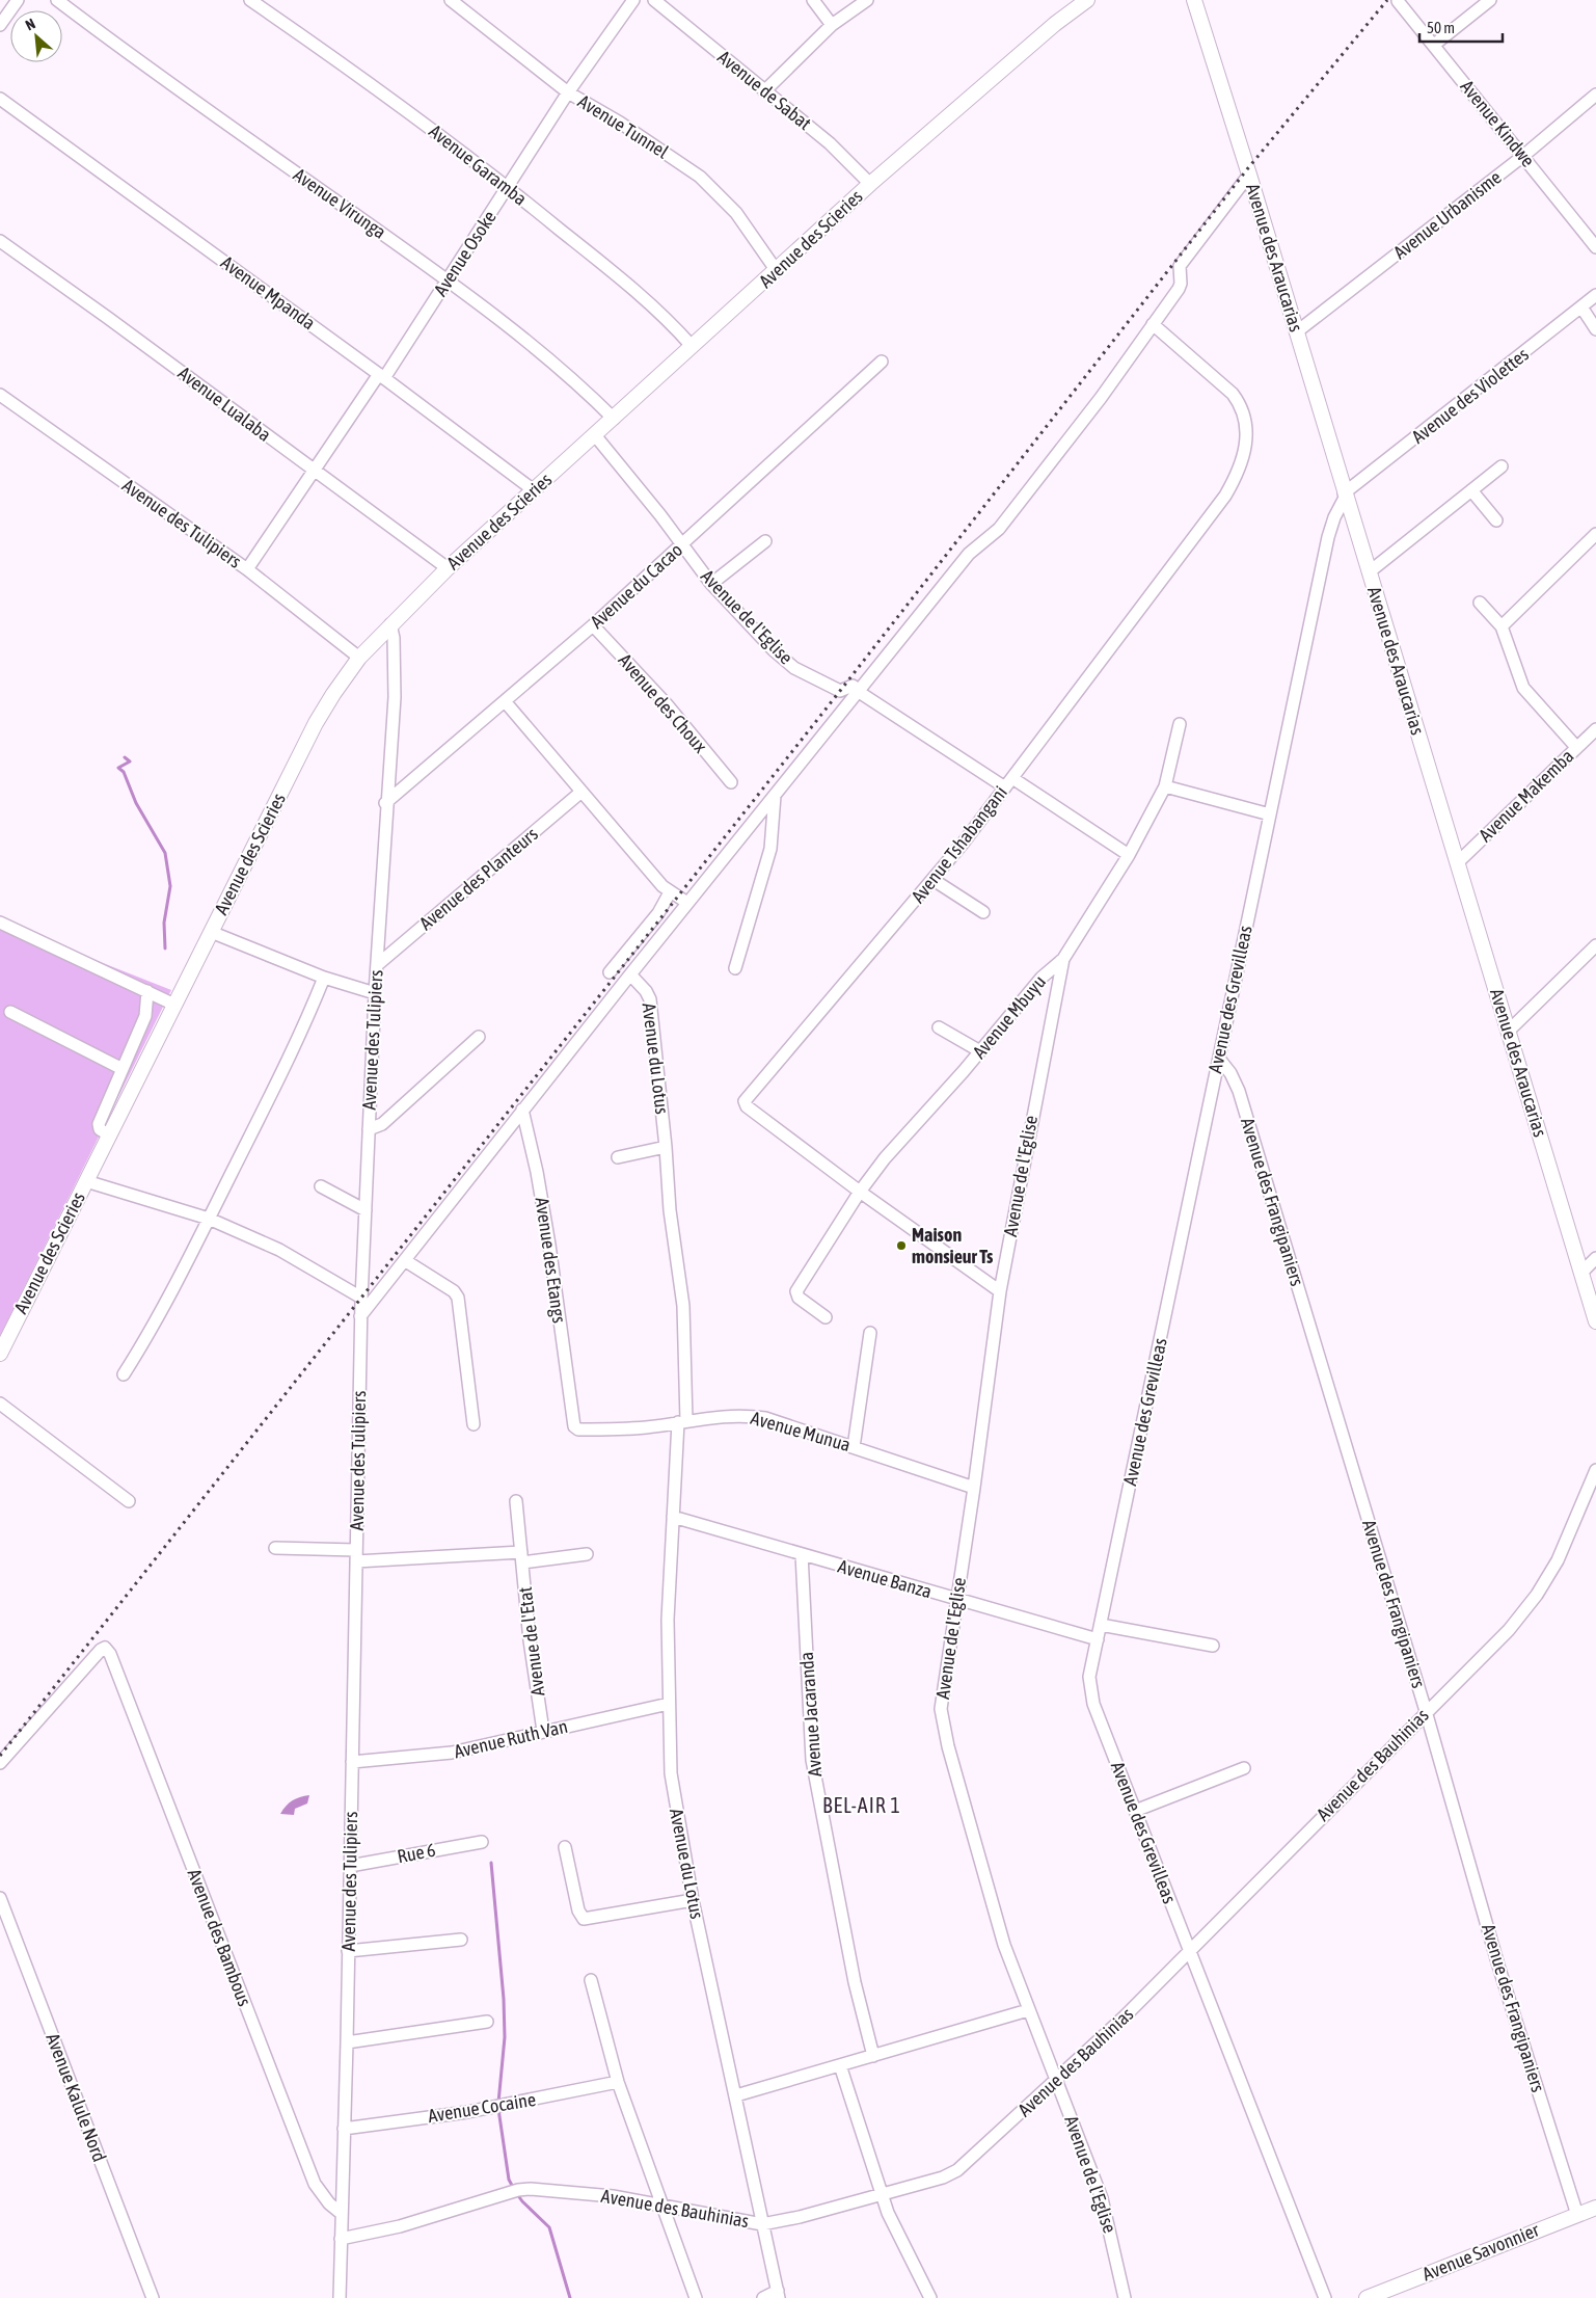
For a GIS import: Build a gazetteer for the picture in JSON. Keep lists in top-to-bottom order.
{
  "streets": {
    "street": [
      "Avenue de Sabat",
      "Avenue Kindwe",
      "Avenue Tunnel",
      "Avenue Garamba",
      "Avenue Virunga",
      "Avenue Urbanisme",
      "Avenue des Scieries",
      "Avenue Osoke",
      "Avenue des Araucarias",
      "Avenue Mpanda",
      "Avenue des Violettes",
      "Avenue Lualaba",
      "Avenue des Tulipiers",
      "Avenue du Cacao",
      "Avenue de l'Eglise",
      "Avenue des Choux",
      "Avenue Makemba",
      "Avenue Tshabangani",
      "Avenue des Planteurs",
      "Avenue des Grevilleas",
      "Avenue Mbuyu",
      "Avenue du Lotus",
      "Avenue des Frangipaniers",
      "Avenue des Etangs",
      "Avenue Munua",
      "Avenue Banza",
      "Avenue de l'Etat",
      "Avenue Jacaranda",
      "Avenue Ruth Van",
      "Avenue des Bauhinias",
      "Rue 6",
      "Avenue des Bambous",
      "Avenue Kalule Nord",
      "Avenue Cocaine",
      "Avenue Savonnier"
    ]
  },
  "crossings": [
    ["Avenue de Sabat", "Avenue des Scieries"],
    ["Avenue Kindwe", "Avenue Urbanisme"],
    ["Avenue Tunnel", "Avenue des Scieries"],
    ["Avenue Tunnel", "Avenue Osoke"],
    ["Avenue Garamba", "Avenue des Scieries"],
    ["Avenue Garamba", "Avenue Osoke"],
    ["Avenue Virunga", "Avenue des Scieries"],
    ["Avenue Virunga", "Avenue Osoke"],
    ["Avenue Urbanisme", "Avenue des Araucarias"],
    ["Avenue des Scieries", "Avenue Mpanda"],
    ["Avenue des Scieries", "Avenue Lualaba"],
    ["Avenue des Scieries", "Avenue des Tulipiers"],
    ["Avenue des Scieries", "Avenue de l'Eglise"],
    ["Avenue Osoke", "Avenue Mpanda"],
    ["Avenue Osoke", "Avenue Lualaba"],
    ["Avenue Osoke", "Avenue des Tulipiers"],
    ["Avenue des Araucarias", "Avenue des Violettes"],
    ["Avenue des Araucarias", "Avenue Makemba"],
    ["Avenue des Araucarias", "Avenue des Grevilleas"],
    ["Avenue des Violettes", "Avenue des Grevilleas"],
    ["Avenue des Tulipiers", "Avenue du Cacao"],
    ["Avenue des Tulipiers", "Avenue des Planteurs"],
    ["Avenue des Tulipiers", "Avenue Ruth Van"],
    ["Avenue des Tulipiers", "Avenue des Bauhinias"],
    ["Avenue des Tulipiers", "Rue 6"],
    ["Avenue des Tulipiers", "Avenue des Bambous"],
    ["Avenue des Tulipiers", "Avenue Cocaine"],
    ["Avenue du Cacao", "Avenue de l'Eglise"],
    ["Avenue du Cacao", "Avenue des Choux"],
    ["Avenue de l'Eglise", "Avenue Tshabangani"],
    ["Avenue de l'Eglise", "Avenue Mbuyu"],
    ["Avenue de l'Eglise", "Avenue Munua"],
    ["Avenue de l'Eglise", "Avenue Banza"],
    ["Avenue de l'Eglise", "Avenue des Bauhinias"],
    ["Avenue Tshabangani", "Avenue Mbuyu"],
    ["Avenue des Grevilleas", "Avenue des Frangipaniers"],
    ["Avenue des Grevilleas", "Avenue Banza"],
    ["Avenue des Grevilleas", "Avenue des Bauhinias"],
    ["Avenue du Lotus", "Avenue Munua"],
    ["Avenue du Lotus", "Avenue Banza"],
    ["Avenue du Lotus", "Avenue Ruth Van"],
    ["Avenue du Lotus", "Avenue des Bauhinias"],
    ["Avenue des Frangipaniers", "Avenue des Bauhinias"],
    ["Avenue des Frangipaniers", "Avenue Savonnier"],
    ["Avenue des Etangs", "Avenue Munua"],
    ["Avenue Banza", "Avenue Jacaranda"],
    ["Avenue de l'Etat", "Avenue Ruth Van"]
  ],
  "districts": ["BEL-AIR 1"],
  "places": ["Maison monsieur Ts"],
  "scale_bar": "50 m",
  "north": "top left"
}
